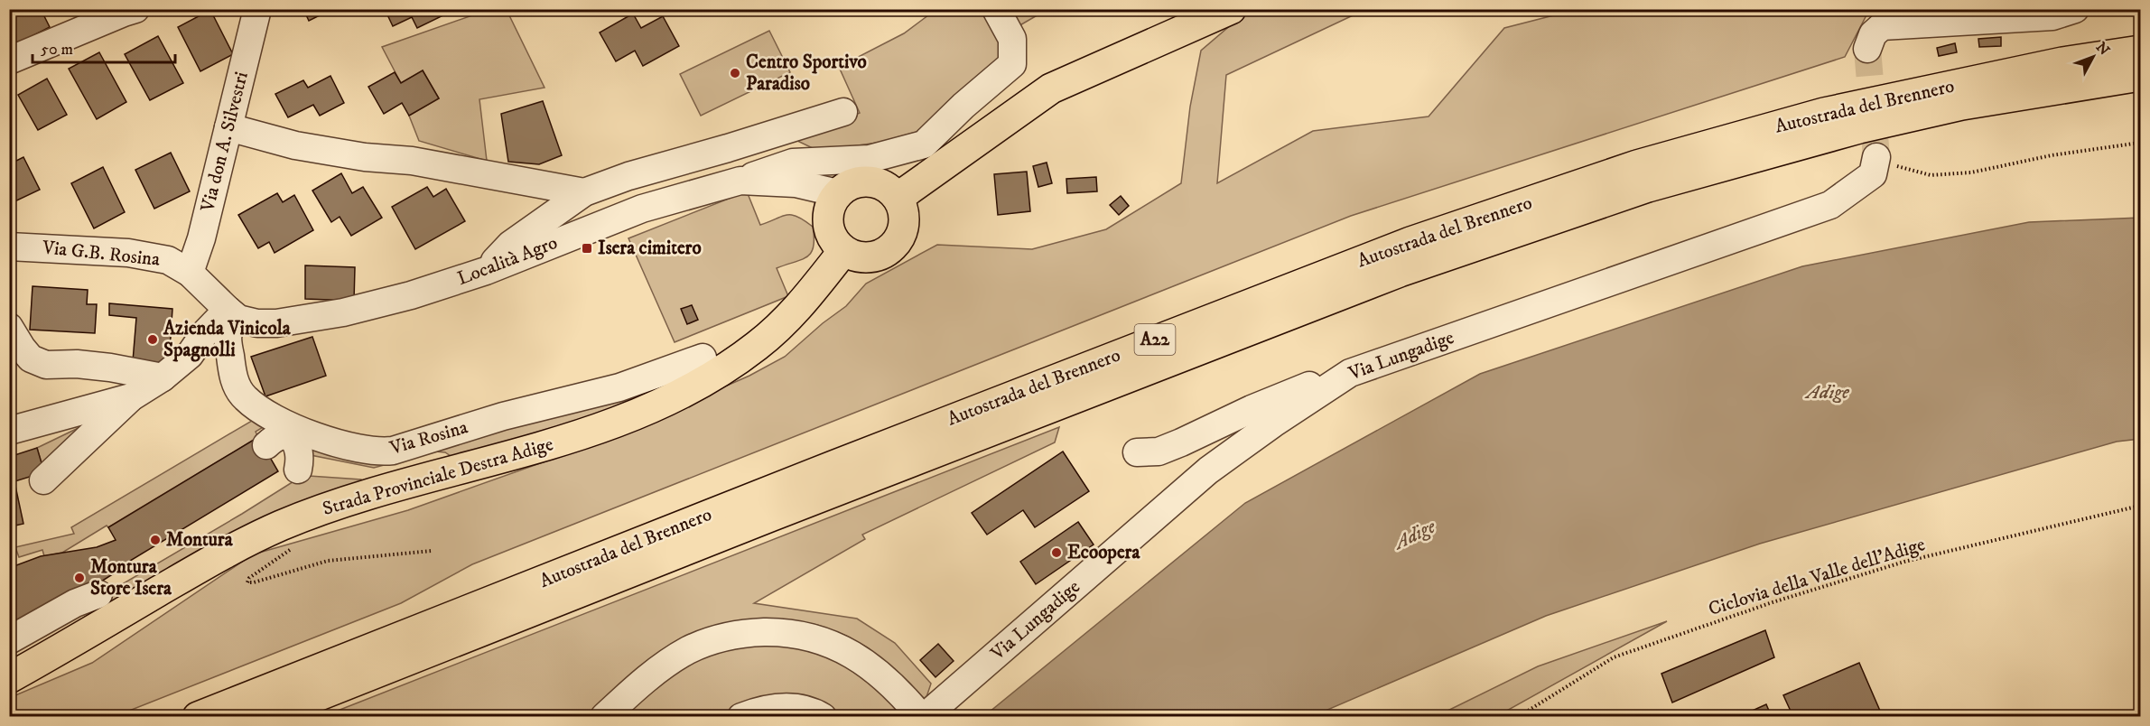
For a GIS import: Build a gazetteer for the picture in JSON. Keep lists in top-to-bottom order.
{
  "streets": {
    "main road": ["Autostrada del Brennero", "A22", "Strada Provinciale Destra Adige"],
    "street": [
      "Via don A. Silvestri",
      "Via G.B. Rosina",
      "Località Agro",
      "Via Lungadige",
      "Via Rosina"
    ],
    "path": ["Ciclovia della Valle dell'Adige"]
  },
  "crossings": [
    ["Via don A. Silvestri", "Via G.B. Rosina"],
    ["Località Agro", "Via Rosina"],
    ["Località Agro", "Strada Provinciale Destra Adige"]
  ],
  "water": ["Adige"],
  "places": {
    "other": [
      "Centro Sportivo Paradiso",
      "Azienda Vinicola Spagnolli",
      "Montura",
      "Ecoopera",
      "Montura Store Isera"
    ],
    "transit": ["Isera cimitero"]
  },
  "scale_bar": "50 m",
  "north": "top right"
}
